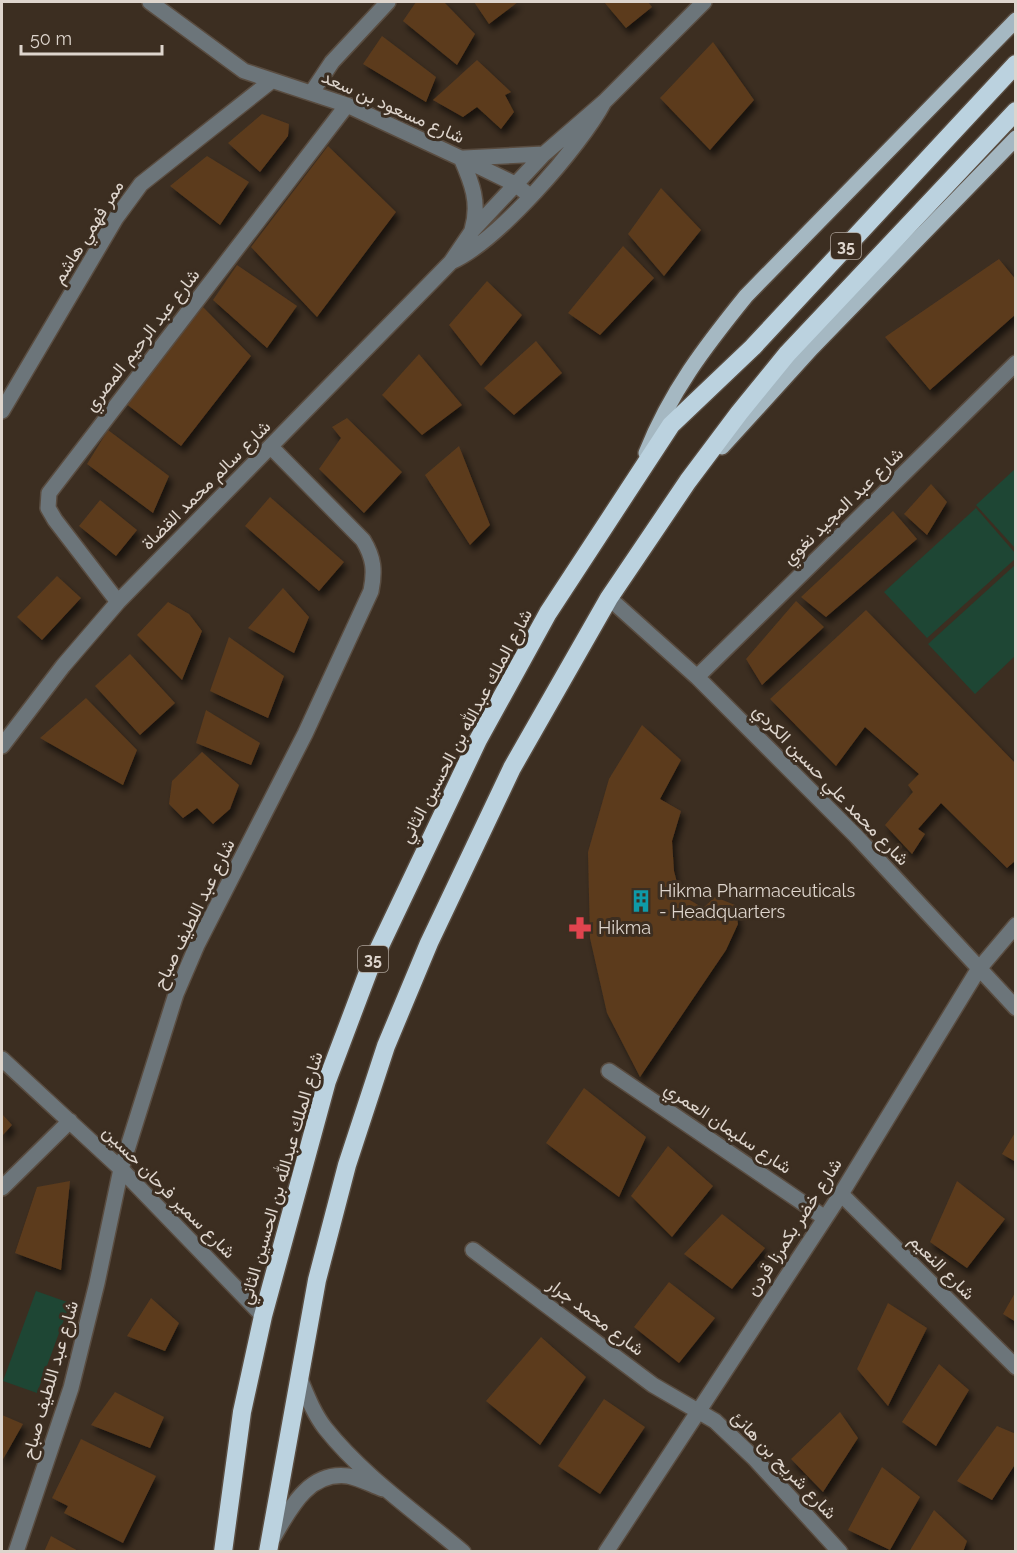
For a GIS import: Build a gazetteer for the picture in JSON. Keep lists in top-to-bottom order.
{
  "streets": {
    "highway": ["35", "شارع الملك عبدالله بن الحسين الثاني"],
    "street": [
      "شارع مسعود بن سعد",
      "ممر فهمي هاشم",
      "شارع عبد الرحيم المصري",
      "شارع سالم محمد القضاة",
      "شارع عبد المجيد نغوي",
      "شارع محمد علي حسين الكردي",
      "شارع عبد اللطيف صباح",
      "شارع سليمان العمري",
      "شارع سمير فرحان حسين",
      "شارع خضر بكمرزا قردن",
      "شارع النعيم",
      "شارع محمد جرار",
      "شارع شريح بن هانئ"
    ]
  },
  "crossings": [
    ["شارع مسعود بن سعد", "ممر فهمي هاشم"],
    ["شارع مسعود بن سعد", "شارع عبد الرحيم المصري"],
    ["شارع مسعود بن سعد", "شارع سالم محمد القضاة"],
    ["35", "شارع محمد علي حسين الكردي"],
    ["شارع عبد الرحيم المصري", "شارع سالم محمد القضاة"],
    ["شارع سالم محمد القضاة", "شارع عبد اللطيف صباح"],
    ["شارع عبد المجيد نغوي", "شارع محمد علي حسين الكردي"],
    ["شارع الملك عبدالله بن الحسين الثاني", "شارع سمير فرحان حسين"],
    ["شارع محمد علي حسين الكردي", "شارع خضر بكمرزا قردن"],
    ["شارع عبد اللطيف صباح", "شارع سمير فرحان حسين"],
    ["شارع سليمان العمري", "شارع خضر بكمرزا قردن"],
    ["شارع خضر بكمرزا قردن", "شارع النعيم"],
    ["شارع خضر بكمرزا قردن", "شارع محمد جرار"],
    ["شارع خضر بكمرزا قردن", "شارع شريح بن هانئ"],
    ["شارع محمد جرار", "شارع شريح بن هانئ"]
  ],
  "places": {
    "building": ["Hikma Pharmaceuticals - Headquarters"],
    "pharmacy": ["Hikma"]
  },
  "scale_bar": "50 m"
}
